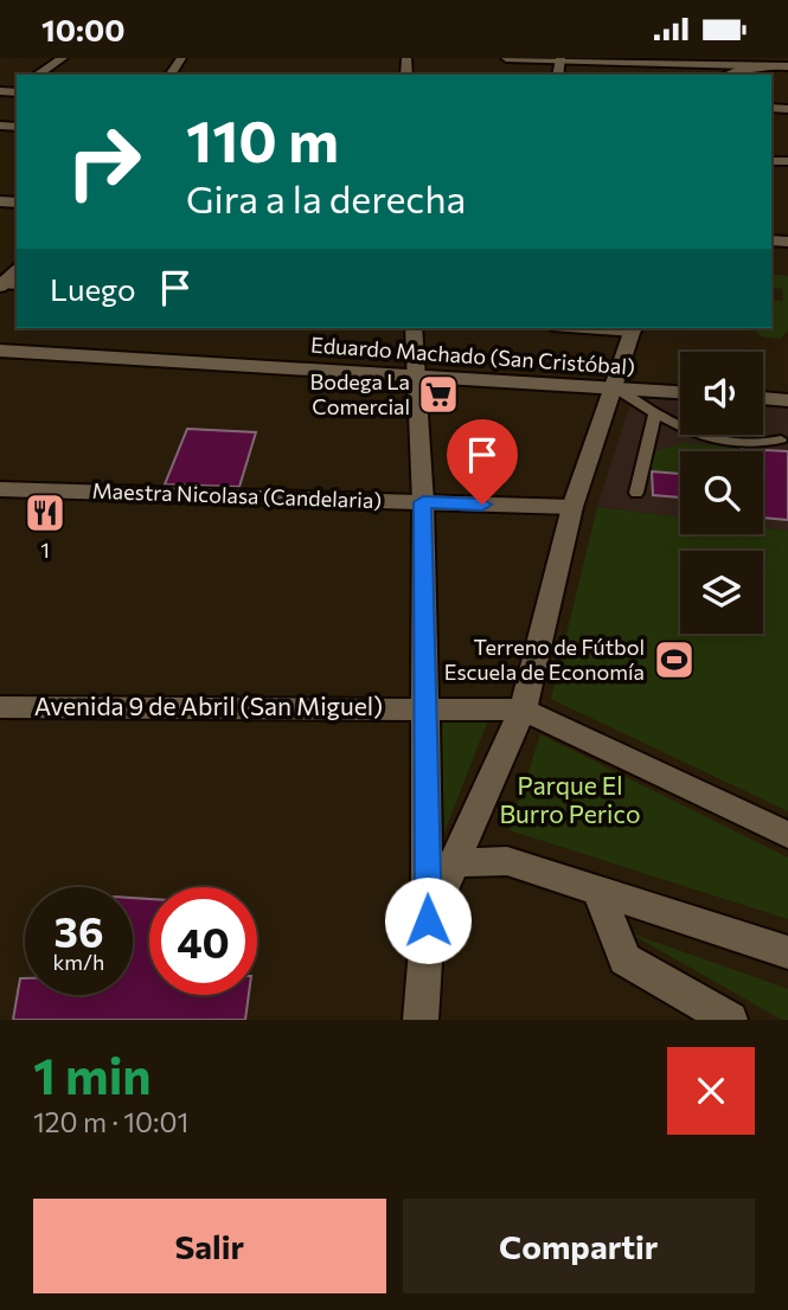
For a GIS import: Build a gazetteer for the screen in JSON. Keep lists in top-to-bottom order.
{
  "streets": {
    "street": ["Eduardo Machado (San Cristóbal)", "Maestra Nicolasa (Candelaria)", "Avenida 9 de Abril (San Miguel)"]
  },
  "parks": ["Parque El Burro Perico"],
  "places": {
    "supermarket": ["Bodega La Comercial"],
    "restaurant": ["1"],
    "sports": ["Terreno de Fútbol Escuela de Economía"]
  },
  "page": {
    "status": "10:00",
    "turn": ["110 m", "Gira a la derecha"],
    "then": "Luego",
    "speed": "36 km/h",
    "limit": "40",
    "heading": ["1 min", "120 m · 10:01"],
    "buttons": ["Salir", "Compartir"]
  }
}
